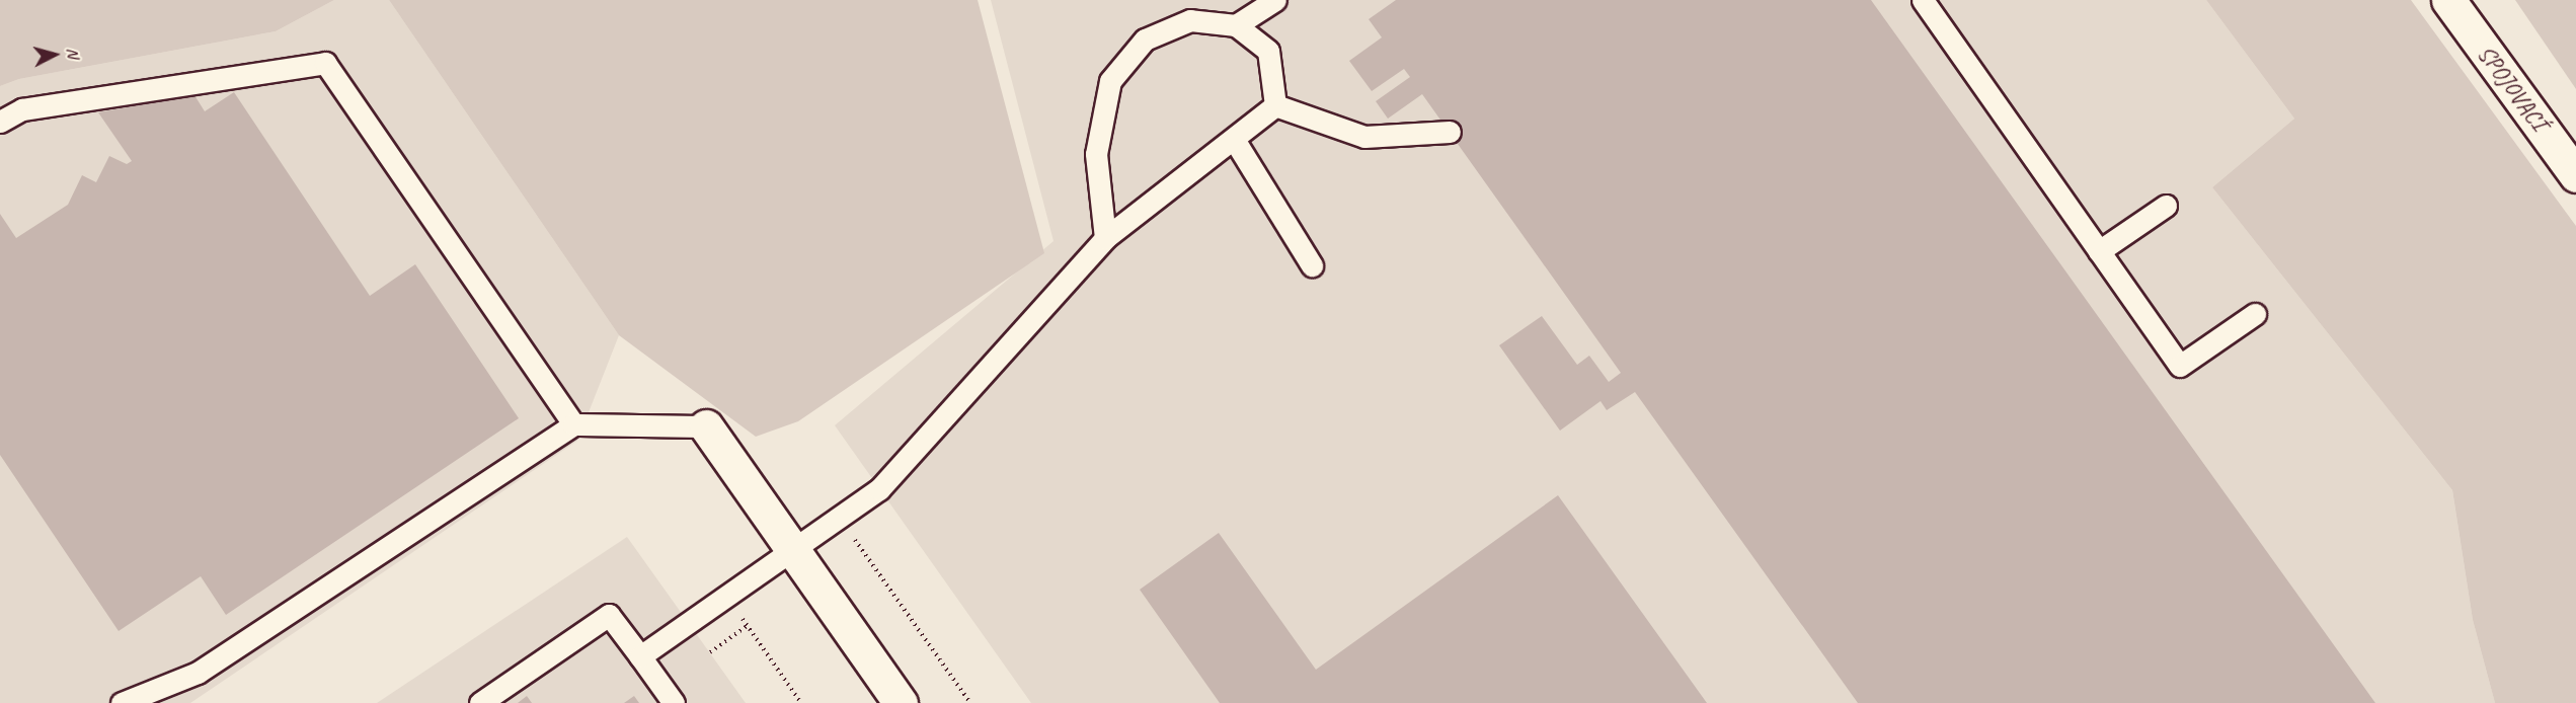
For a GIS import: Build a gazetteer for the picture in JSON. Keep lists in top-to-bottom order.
{
  "streets": {
    "street": ["SPOJOVACÍ"]
  },
  "north": "right"
}
